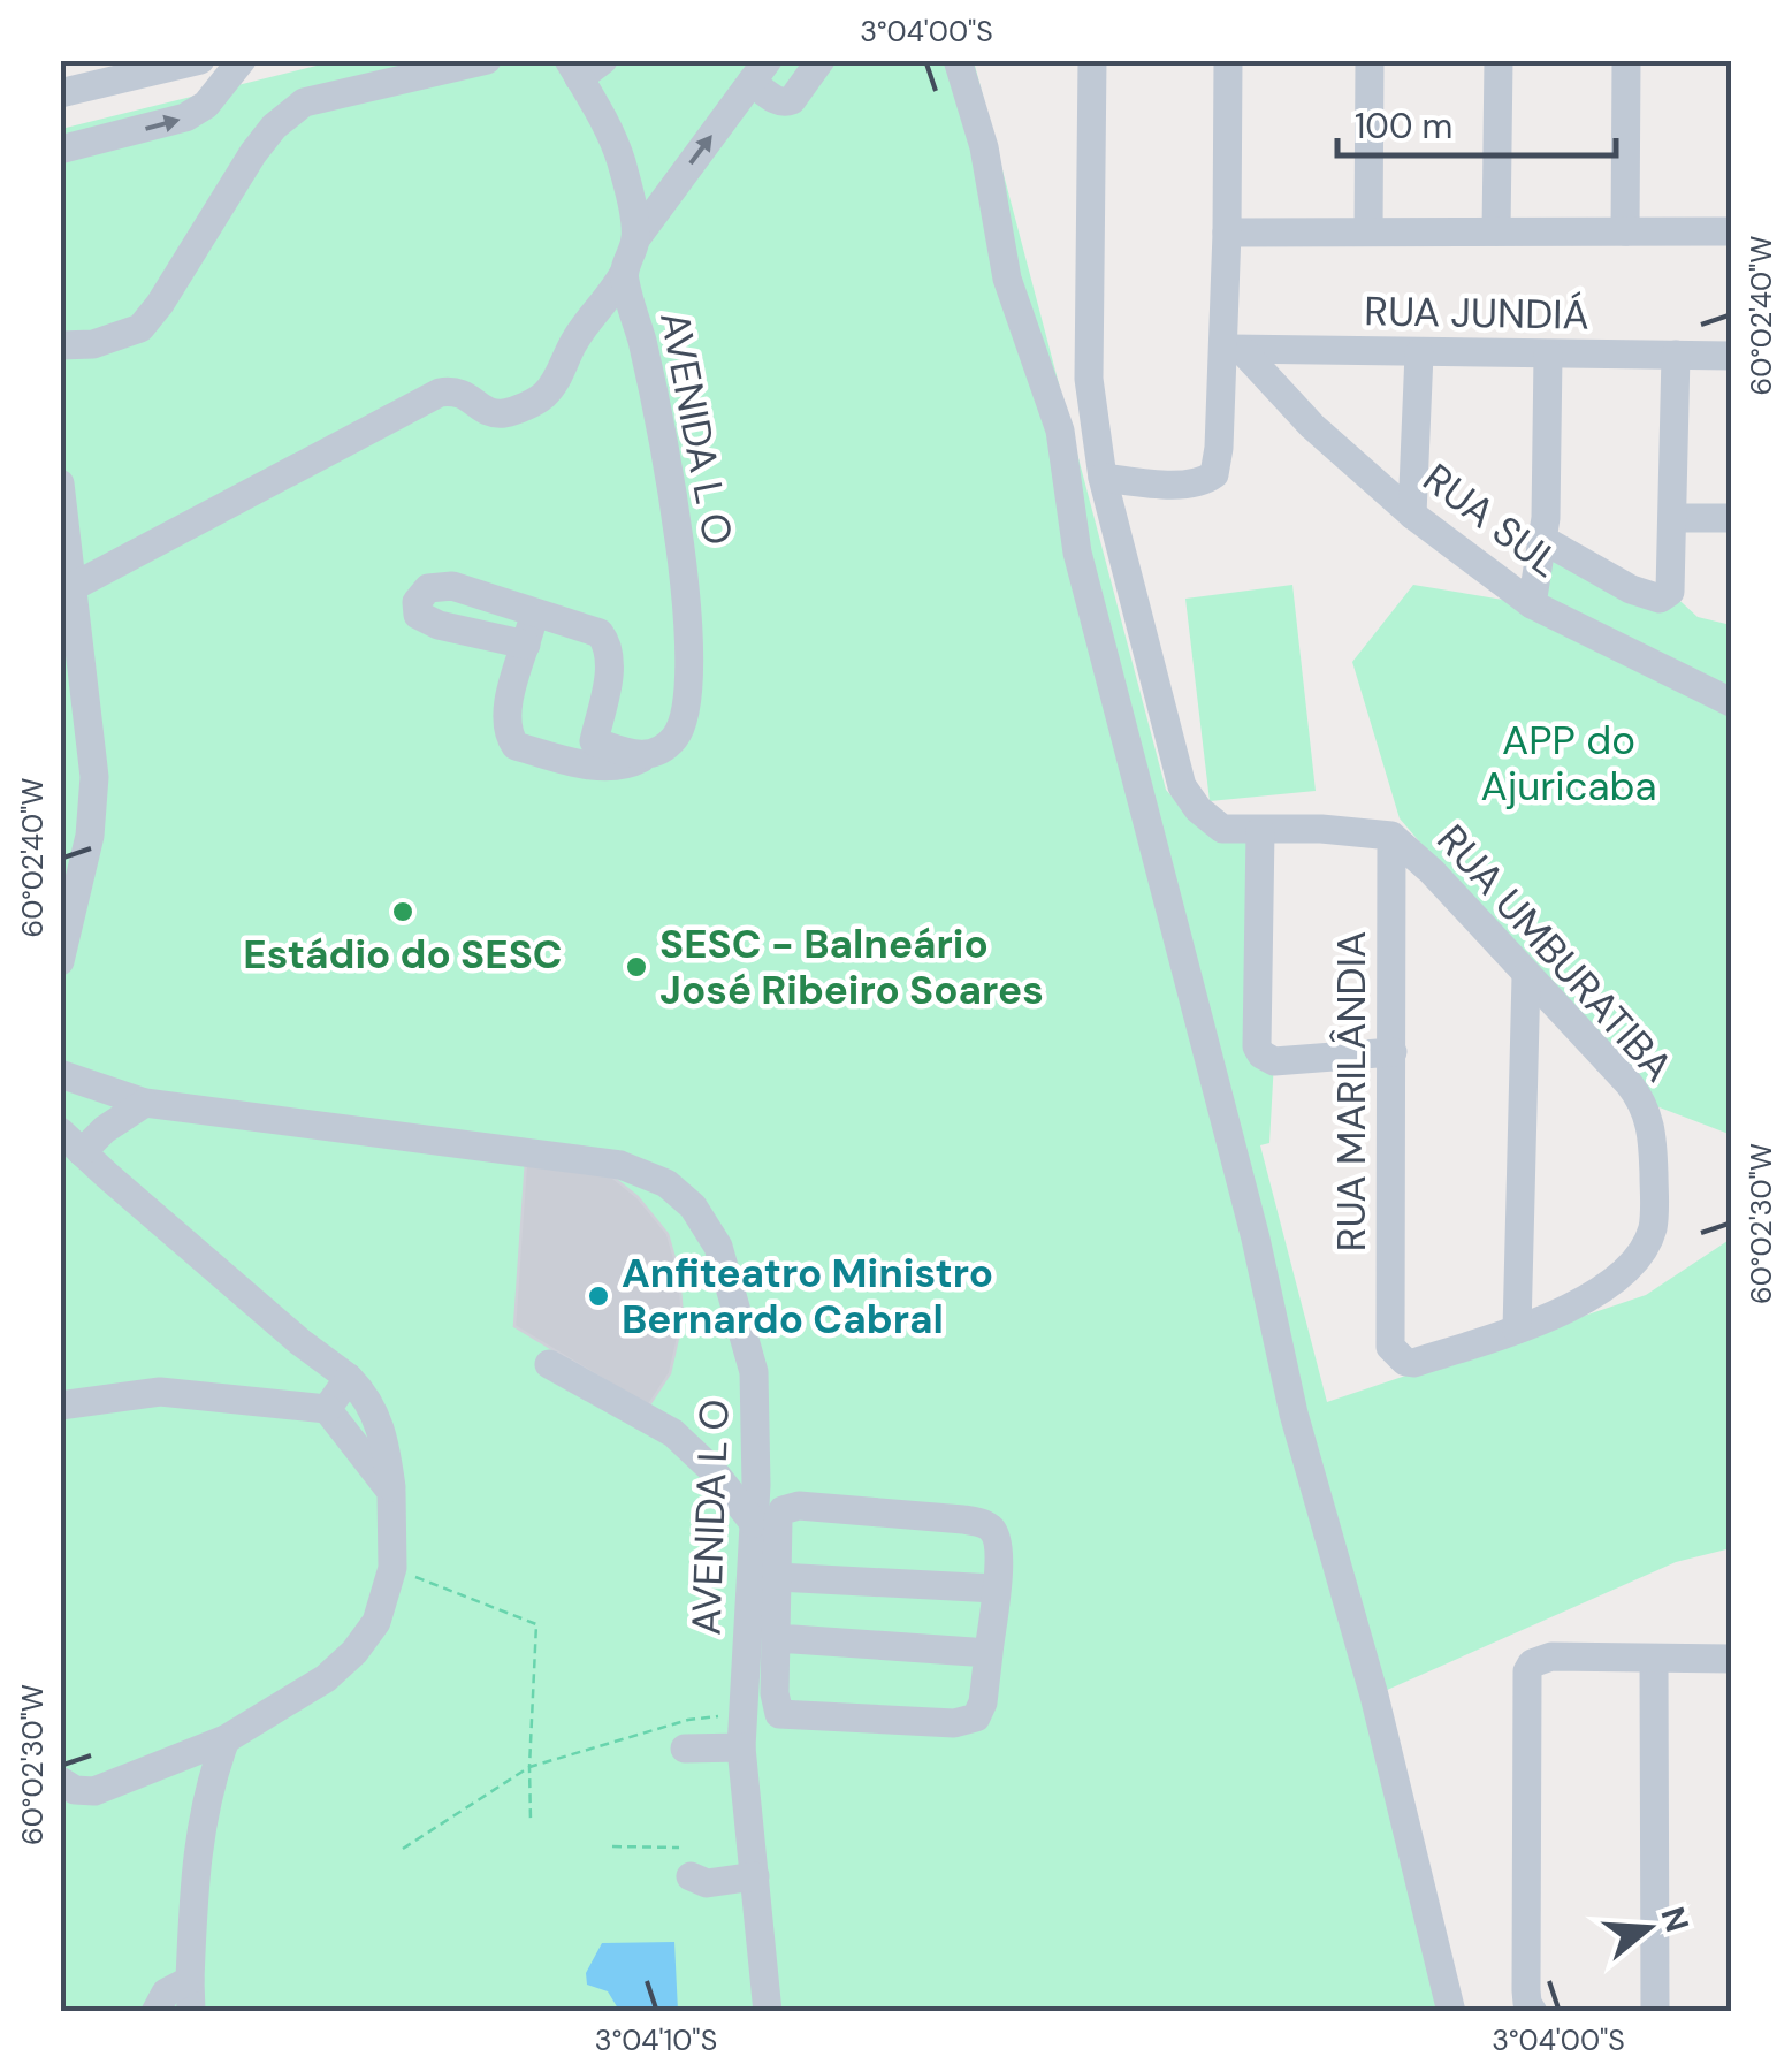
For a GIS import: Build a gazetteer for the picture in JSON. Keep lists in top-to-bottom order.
{
  "streets": {
    "street": [
      "RUA JUNDIÁ",
      "AVENIDA L O",
      "RUA SUL",
      "RUA UMBURATIBA",
      "RUA MARILÂNDIA"
    ]
  },
  "crossings": [
    ["RUA JUNDIÁ", "RUA SUL"],
    ["RUA UMBURATIBA", "RUA MARILÂNDIA"]
  ],
  "parks": ["APP do Ajuricaba"],
  "places": ["Estádio do SESC", "SESC - Balneário José Ribeiro Soares", "Anfiteatro Ministro Bernardo Cabral"],
  "scale_bar": "100 m",
  "north": "right",
  "coordinates": [
    "3°04'00\"S",
    "60°02'40\"W",
    "60°02'30\"W",
    "3°04'10\"S"
  ]
}
